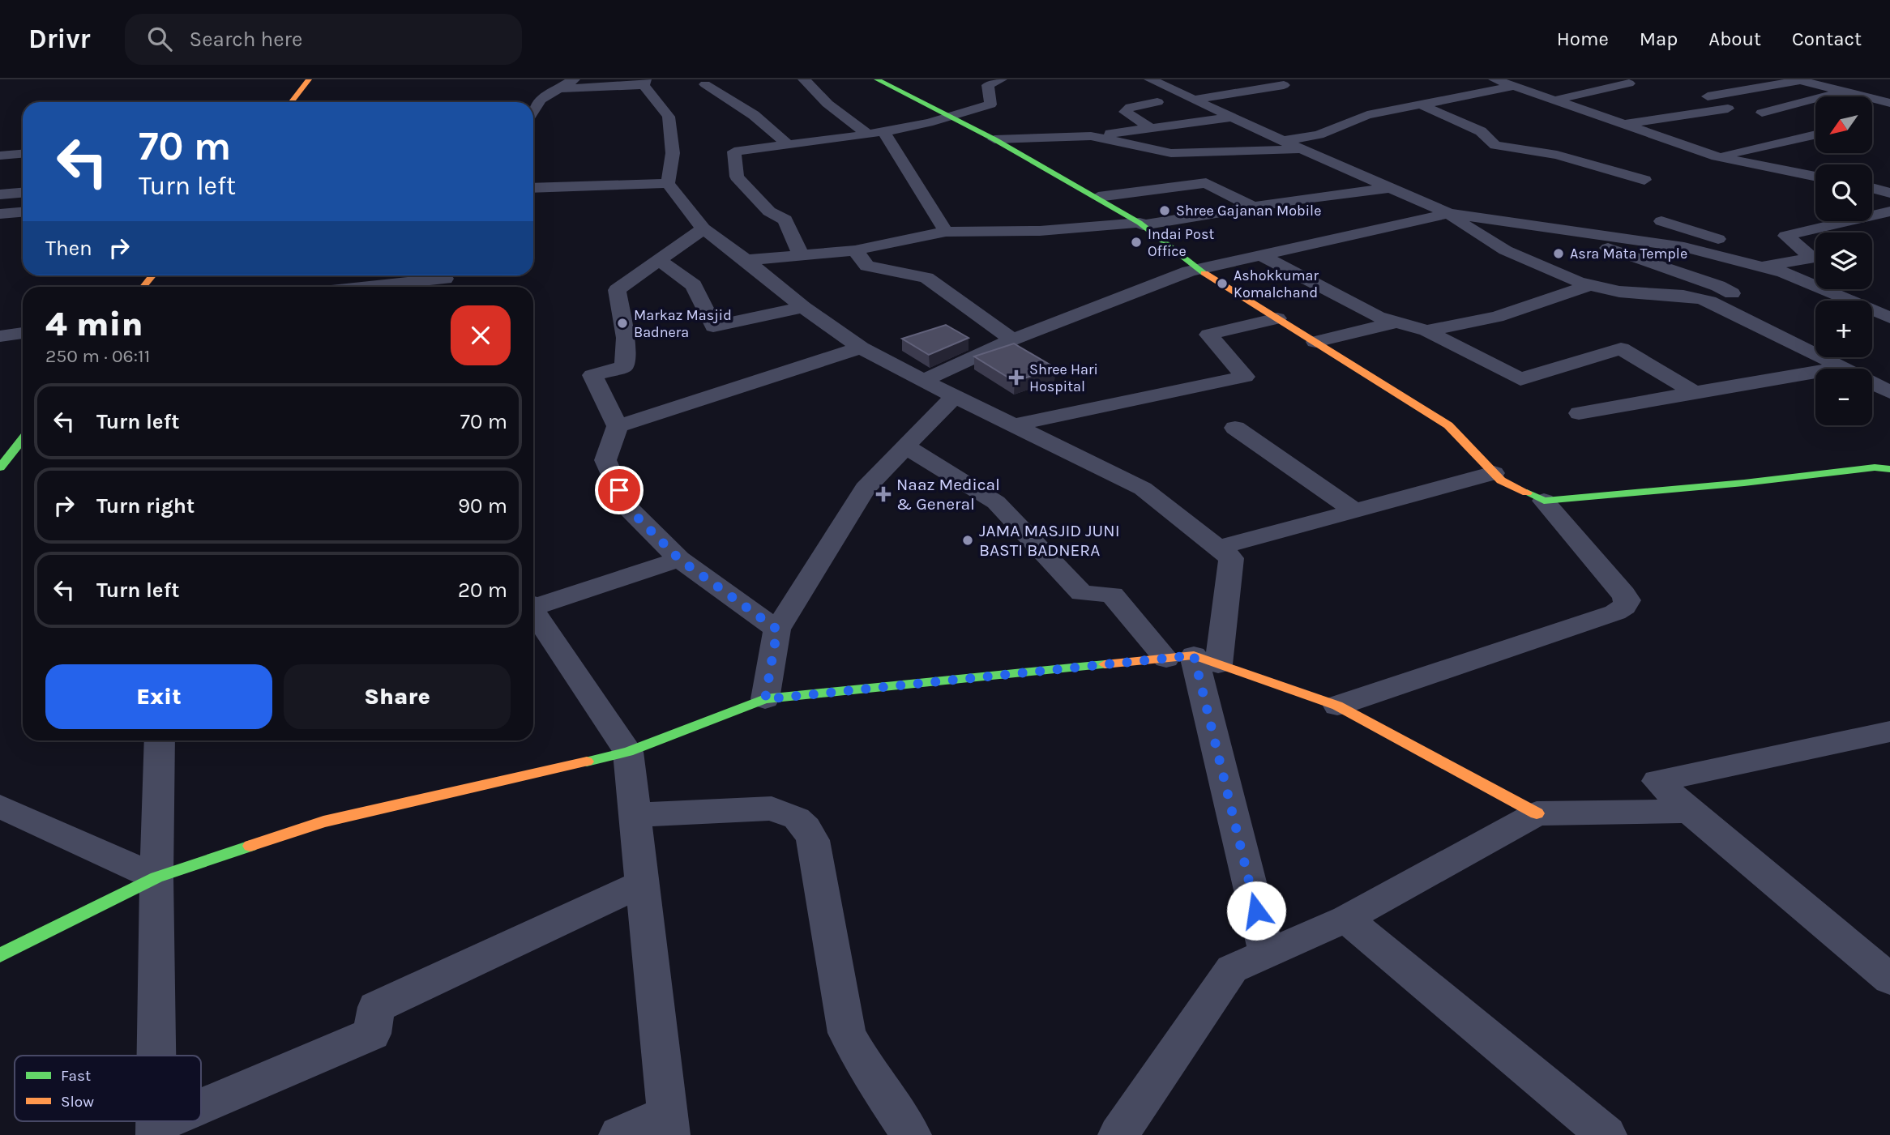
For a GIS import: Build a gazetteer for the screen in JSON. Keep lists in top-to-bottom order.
{
  "places": {
    "other": [
      "Shree Gajanan Mobile",
      "Indai Post Office",
      "Asra Mata Temple",
      "Ashokkumar Komalchand",
      "Markaz Masjid Badnera",
      "JAMA MASJID JUNI BASTI BADNERA"
    ],
    "health": ["Shree Hari Hospital", "Naaz Medical & General"]
  },
  "legend": ["Fast", "Slow"],
  "north": "bottom left",
  "page": {
    "header": "Drivr",
    "search": "Search here",
    "nav": [
      "Home",
      "Map",
      "About",
      "Contact"
    ],
    "map_buttons": ["+", "−"],
    "turn": ["70 m", "Turn left"],
    "then": "Then",
    "heading": ["4 min", "250 m · 06:11"],
    "list": [
      {
        "name": "Turn left",
        "value": "70 m"
      },
      {
        "name": "Turn right",
        "value": "90 m"
      },
      {
        "name": "Turn left",
        "value": "20 m"
      }
    ],
    "buttons": ["Exit", "Share"]
  }
}
